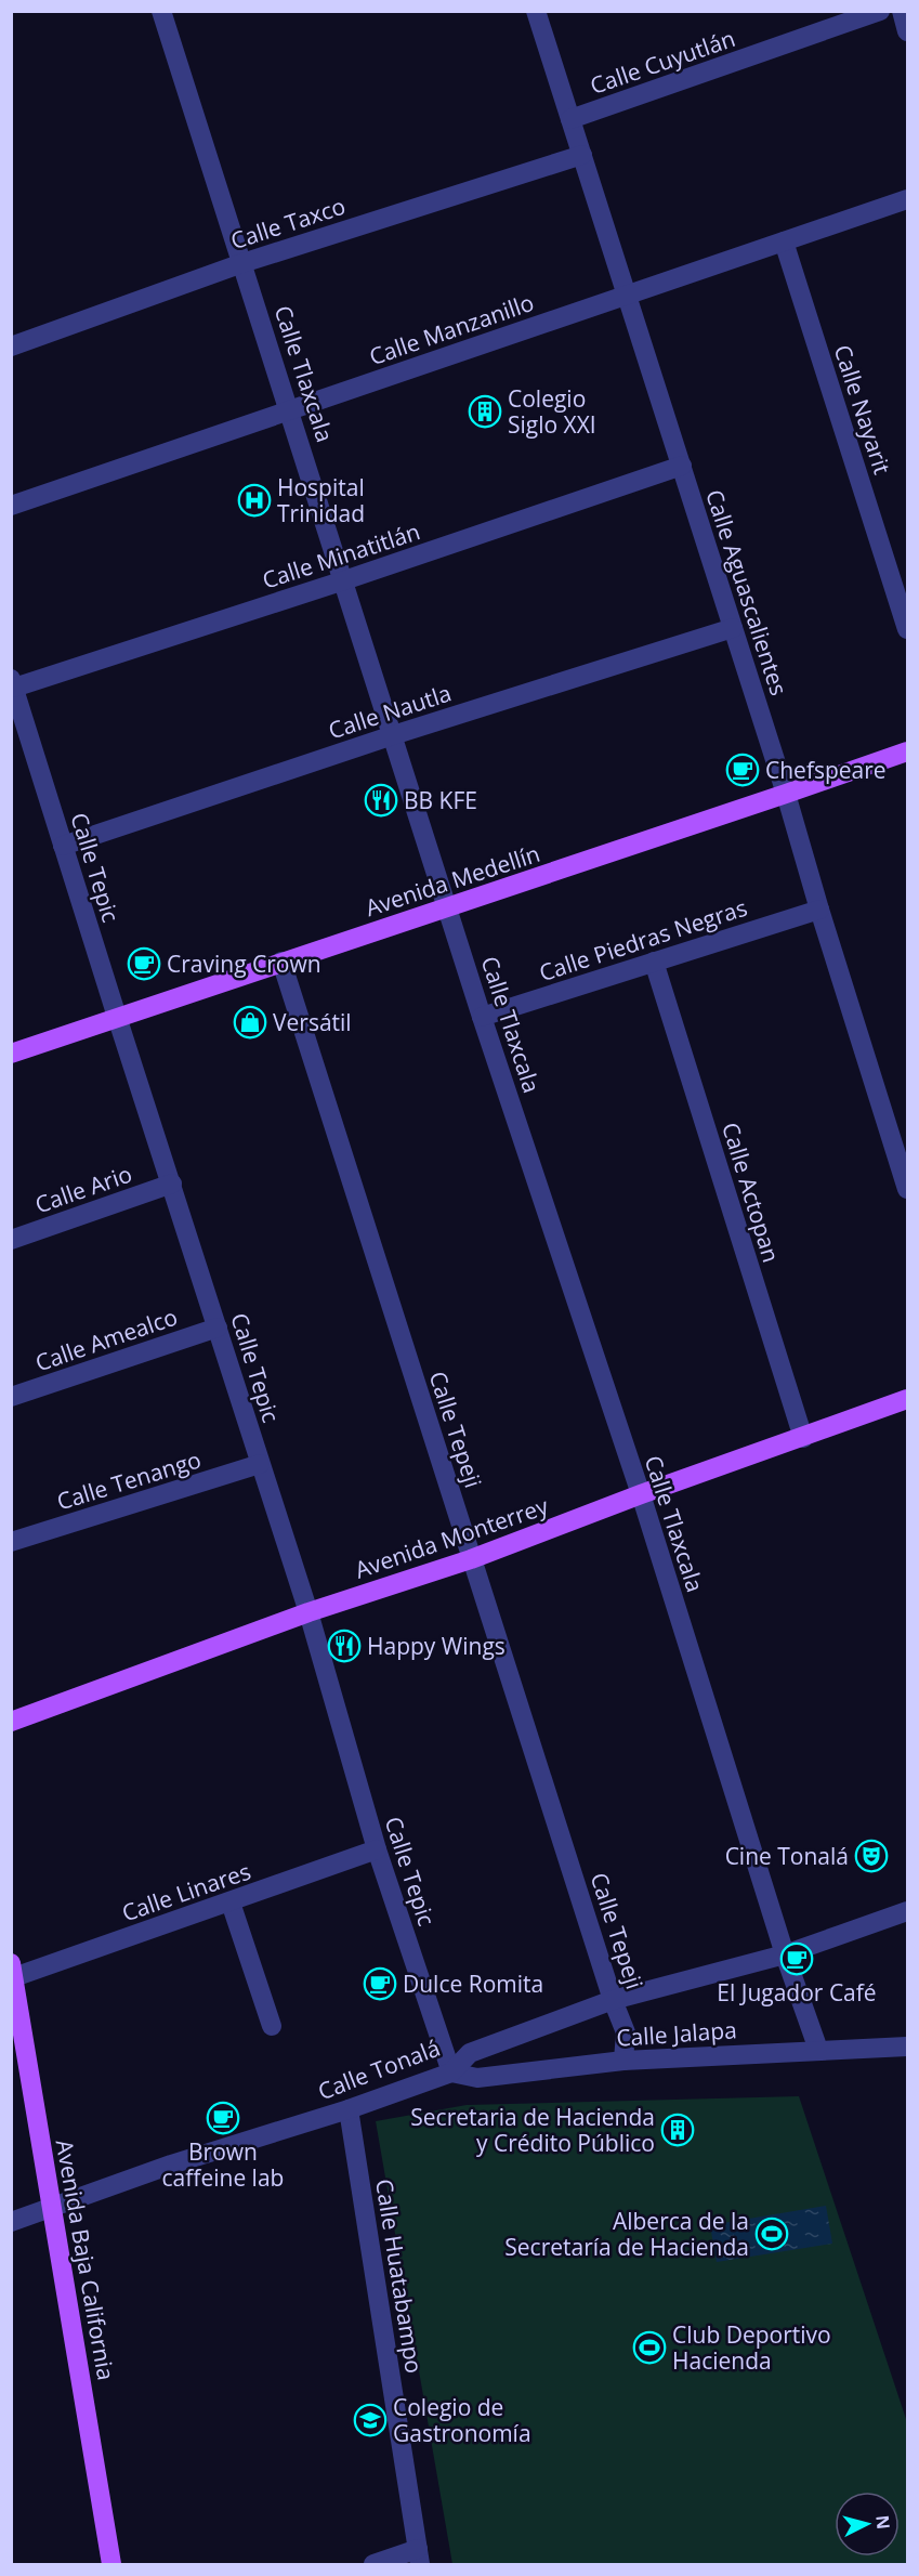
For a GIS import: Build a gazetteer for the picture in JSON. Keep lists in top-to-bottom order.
{
  "streets": {
    "main road": ["Avenida Medellín", "Avenida Monterrey", "Avenida Baja California"],
    "street": [
      "Calle Cuyutlán",
      "Calle Taxco",
      "Calle Manzanillo",
      "Calle Tlaxcala",
      "Calle Nayarit",
      "Calle Minatitlán",
      "Calle Aguascalientes",
      "Calle Nautla",
      "Calle Tepic",
      "Calle Piedras Negras",
      "Calle Ario",
      "Calle Actopan",
      "Calle Amealco",
      "Calle Tepeji",
      "Calle Tenango",
      "Calle Linares",
      "Calle Jalapa",
      "Calle Tonalá",
      "Calle Huatabampo"
    ]
  },
  "crossings": [
    ["Calle Cuyutlán", "Calle Aguascalientes"],
    ["Calle Taxco", "Calle Tlaxcala"],
    ["Calle Taxco", "Calle Aguascalientes"],
    ["Calle Manzanillo", "Calle Tlaxcala"],
    ["Calle Manzanillo", "Calle Nayarit"],
    ["Calle Manzanillo", "Calle Aguascalientes"],
    ["Calle Tlaxcala", "Calle Minatitlán"],
    ["Calle Tlaxcala", "Calle Nautla"],
    ["Calle Tlaxcala", "Avenida Medellín"],
    ["Calle Tlaxcala", "Calle Piedras Negras"],
    ["Calle Tlaxcala", "Avenida Monterrey"],
    ["Calle Tlaxcala", "Calle Jalapa"],
    ["Calle Tlaxcala", "Calle Tonalá"],
    ["Calle Minatitlán", "Calle Aguascalientes"],
    ["Calle Minatitlán", "Calle Tepic"],
    ["Calle Aguascalientes", "Calle Nautla"],
    ["Calle Aguascalientes", "Avenida Medellín"],
    ["Calle Aguascalientes", "Calle Piedras Negras"],
    ["Calle Nautla", "Calle Tepic"],
    ["Calle Tepic", "Avenida Medellín"],
    ["Calle Tepic", "Calle Ario"],
    ["Calle Tepic", "Calle Amealco"],
    ["Calle Tepic", "Calle Tenango"],
    ["Calle Tepic", "Avenida Monterrey"],
    ["Calle Tepic", "Calle Linares"],
    ["Calle Tepic", "Calle Jalapa"],
    ["Calle Tepic", "Calle Tonalá"],
    ["Avenida Medellín", "Calle Tepeji"],
    ["Calle Piedras Negras", "Calle Actopan"],
    ["Calle Actopan", "Avenida Monterrey"],
    ["Calle Tepeji", "Avenida Monterrey"],
    ["Calle Tepeji", "Calle Jalapa"],
    ["Calle Tepeji", "Calle Tonalá"],
    ["Calle Linares", "Avenida Baja California"],
    ["Calle Jalapa", "Calle Tonalá"],
    ["Calle Tonalá", "Avenida Baja California"],
    ["Calle Tonalá", "Calle Huatabampo"]
  ],
  "places": {
    "building": ["Colegio Siglo XXI", "Secretaria de Hacienda y Crédito Público"],
    "hospital": ["Hospital Trinidad"],
    "cafe": [
      "Chefspeare",
      "Craving Crown",
      "El Jugador Café",
      "Dulce Romita",
      "Brown caffeine lab"
    ],
    "restaurant": ["BB KFE", "Happy Wings"],
    "shop": ["Versátil"],
    "theatre": ["Cine Tonalá"],
    "sports": ["Alberca de la Secretaría de Hacienda", "Club Deportivo Hacienda"],
    "school or university": ["Colegio de Gastronomía"]
  },
  "north": "right"
}
